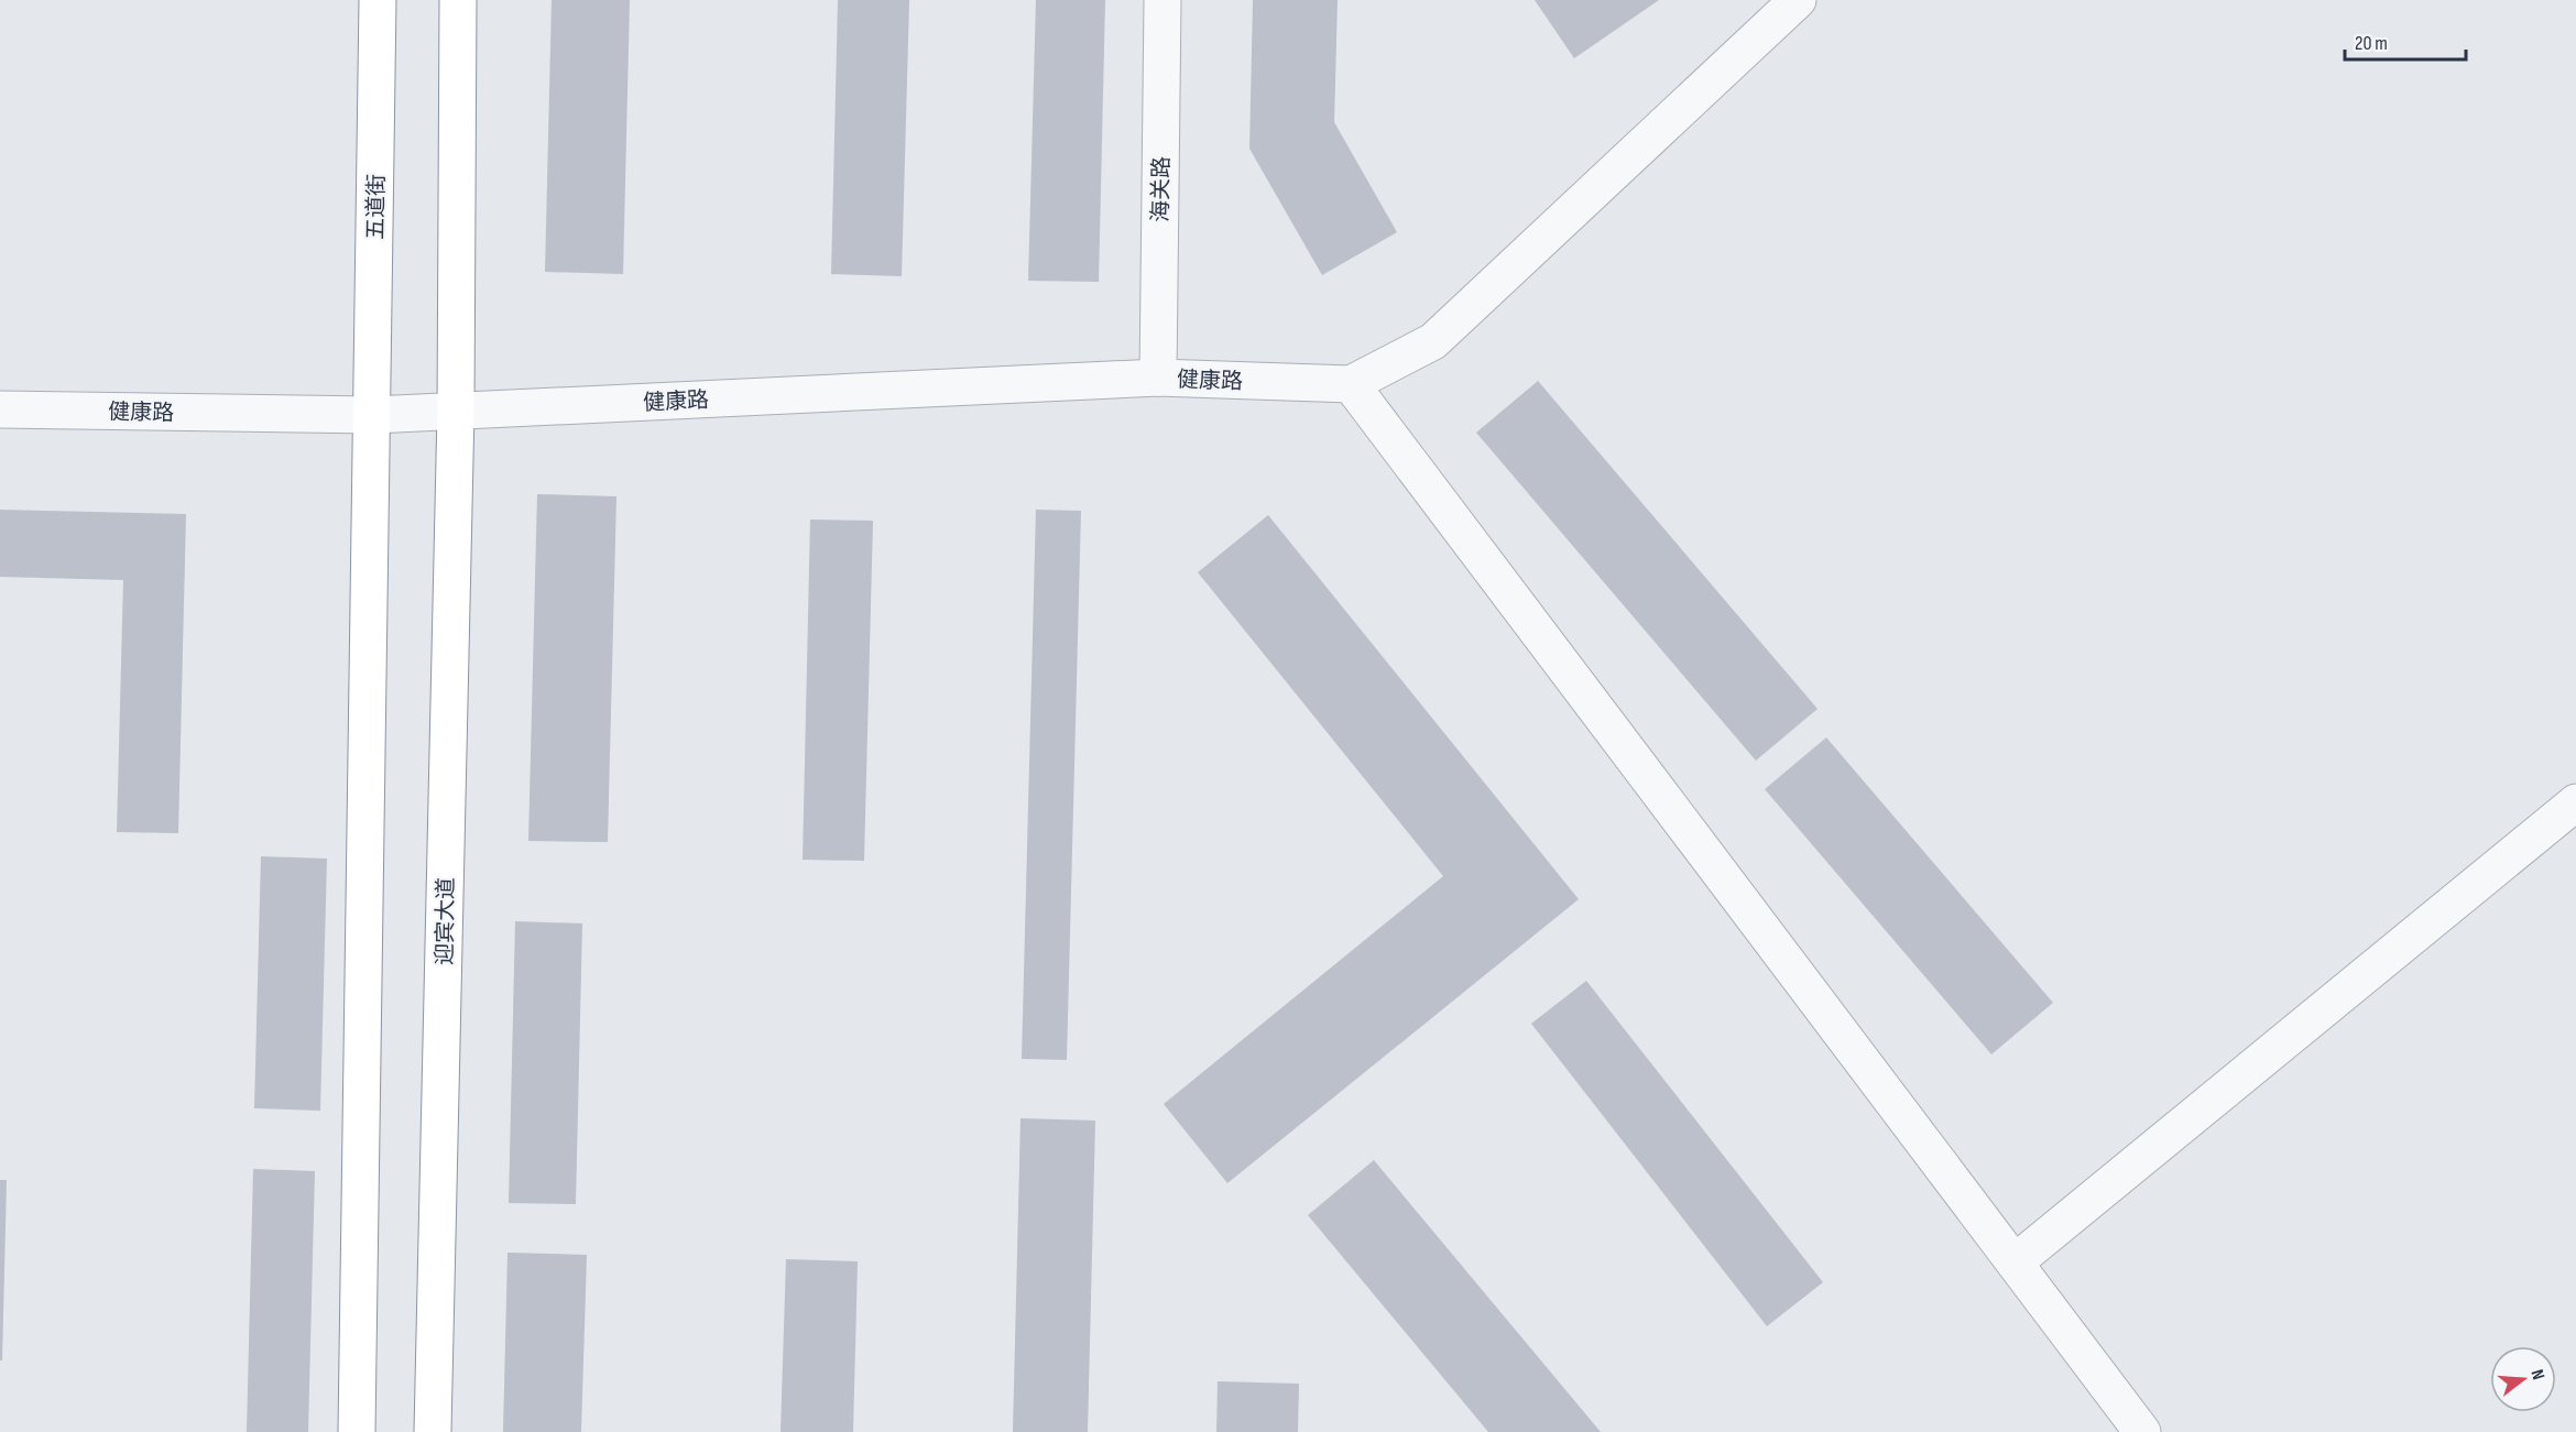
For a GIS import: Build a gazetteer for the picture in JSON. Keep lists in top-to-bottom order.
{
  "streets": {
    "highway": ["五道街", "迎宾大道"],
    "street": ["海关路", "健康路"]
  },
  "crossings": [
    ["海关路", "健康路"],
    ["五道街", "健康路"],
    ["健康路", "迎宾大道"]
  ],
  "scale_bar": "20 m",
  "north": "right"
}
